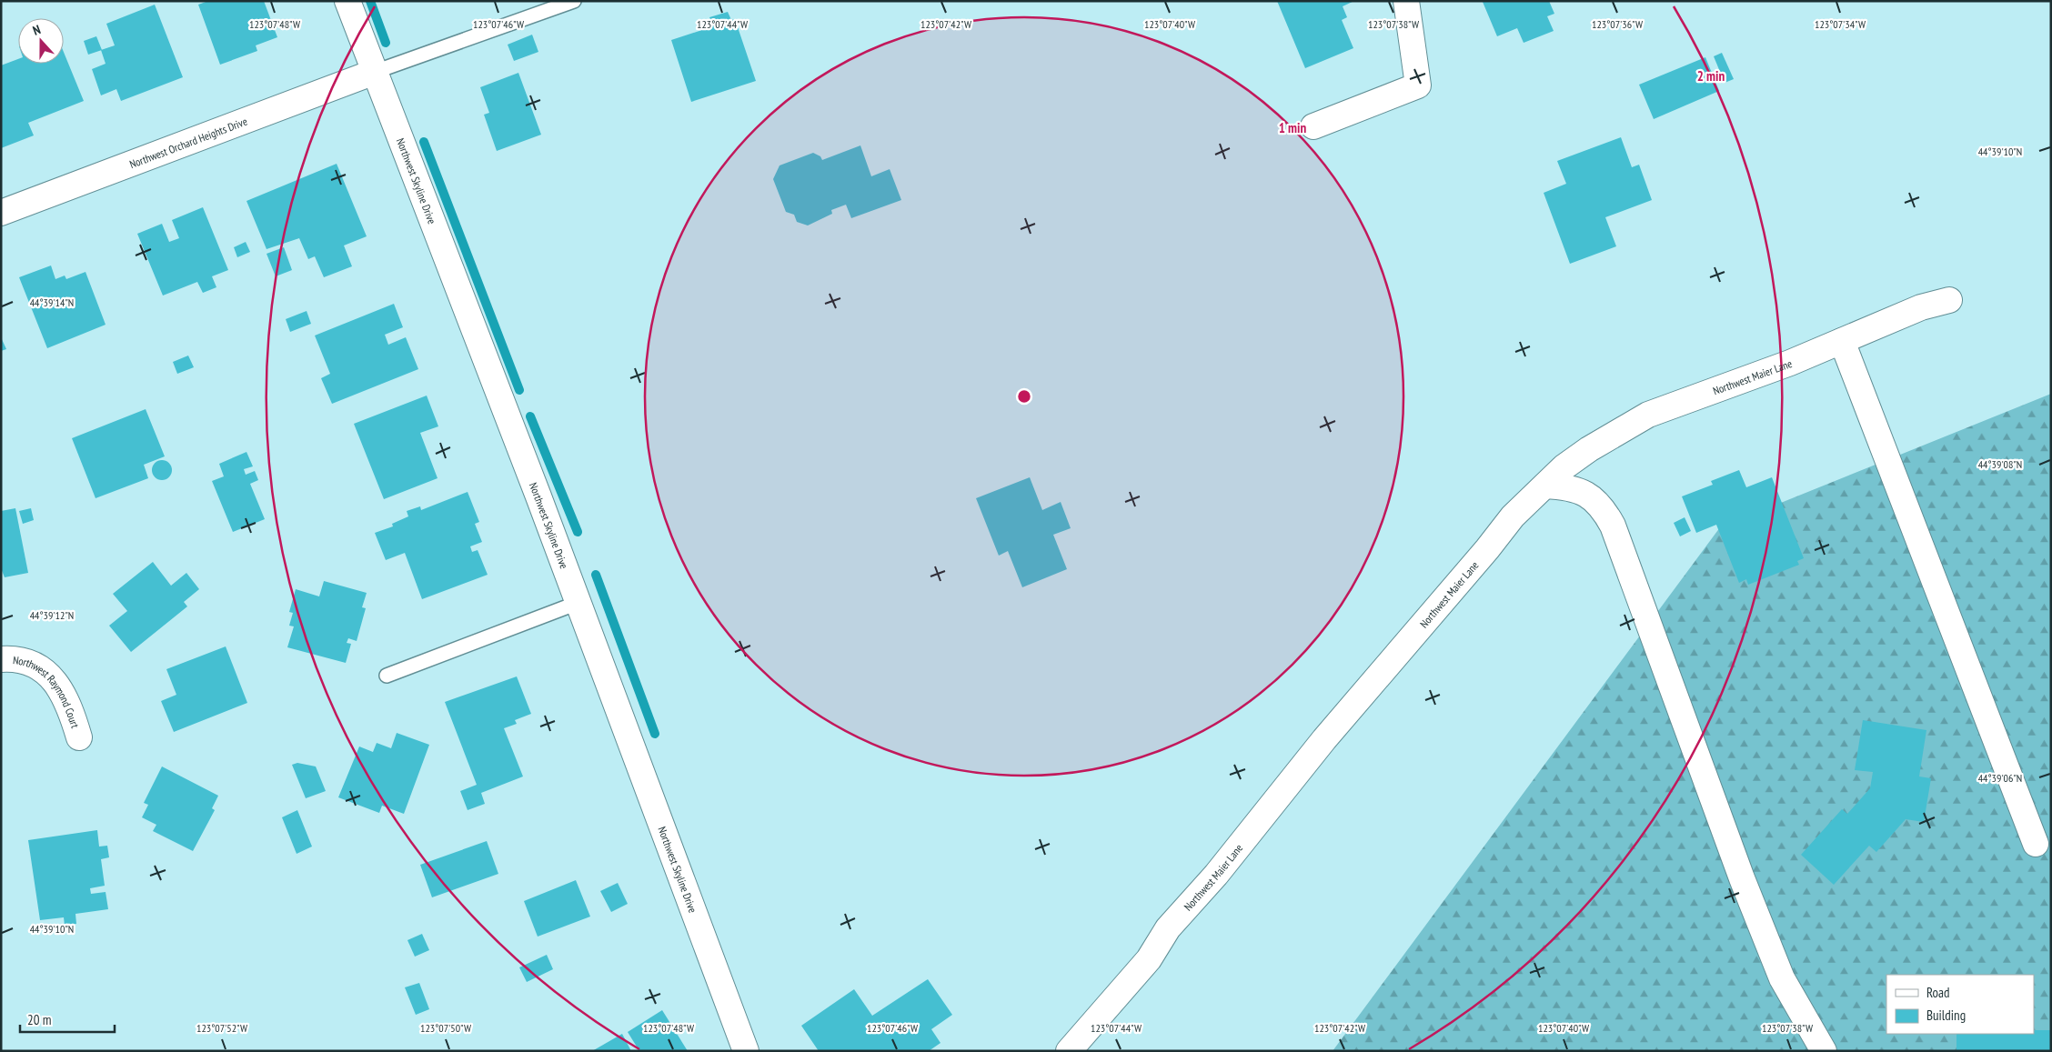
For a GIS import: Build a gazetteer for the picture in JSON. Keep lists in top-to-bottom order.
{
  "streets": {
    "street": [
      "Northwest Orchard Heights Drive",
      "Northwest Skyline Drive",
      "Northwest Maier Lane",
      "Northwest Raymond Court"
    ]
  },
  "crossings": [
    ["Northwest Orchard Heights Drive", "Northwest Skyline Drive"]
  ],
  "legend": ["Road", "Building"],
  "scale_bar": "20 m",
  "north": "top",
  "coordinates": [
    "123°07'48\"W",
    "123°07'46\"W",
    "123°07'42\"W",
    "123°07'40\"W",
    "123°07'38\"W",
    "123°07'34\"W",
    "123°07'44\"W",
    "123°07'36\"W",
    "44°39'10\"N",
    "44°39'14\"N",
    "44°39'08\"N",
    "44°39'12\"N",
    "44°39'06\"N",
    "123°07'52\"W",
    "123°07'50\"W"
  ],
  "rings": ["2 min", "1 min"]
}
